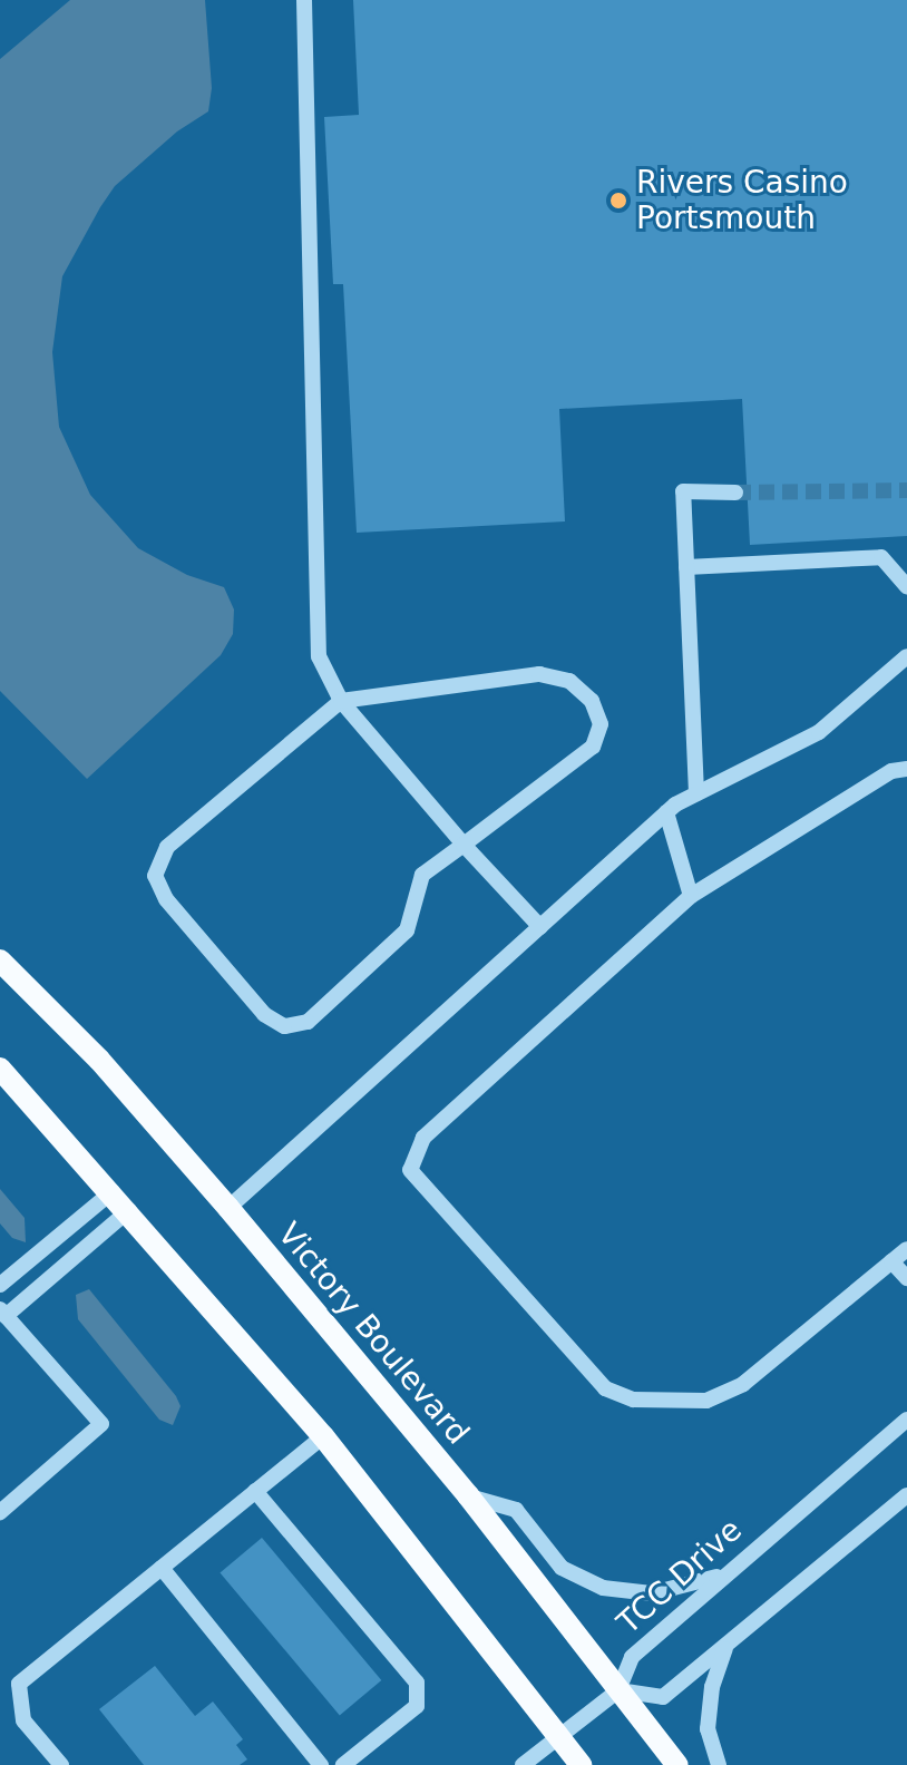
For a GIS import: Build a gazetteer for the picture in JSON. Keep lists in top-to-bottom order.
{
  "streets": {
    "main road": ["Victory Boulevard"],
    "street": ["TCC Drive"]
  },
  "crossings": [
    ["Victory Boulevard", "TCC Drive"]
  ],
  "places": ["Rivers Casino Portsmouth"]
}
